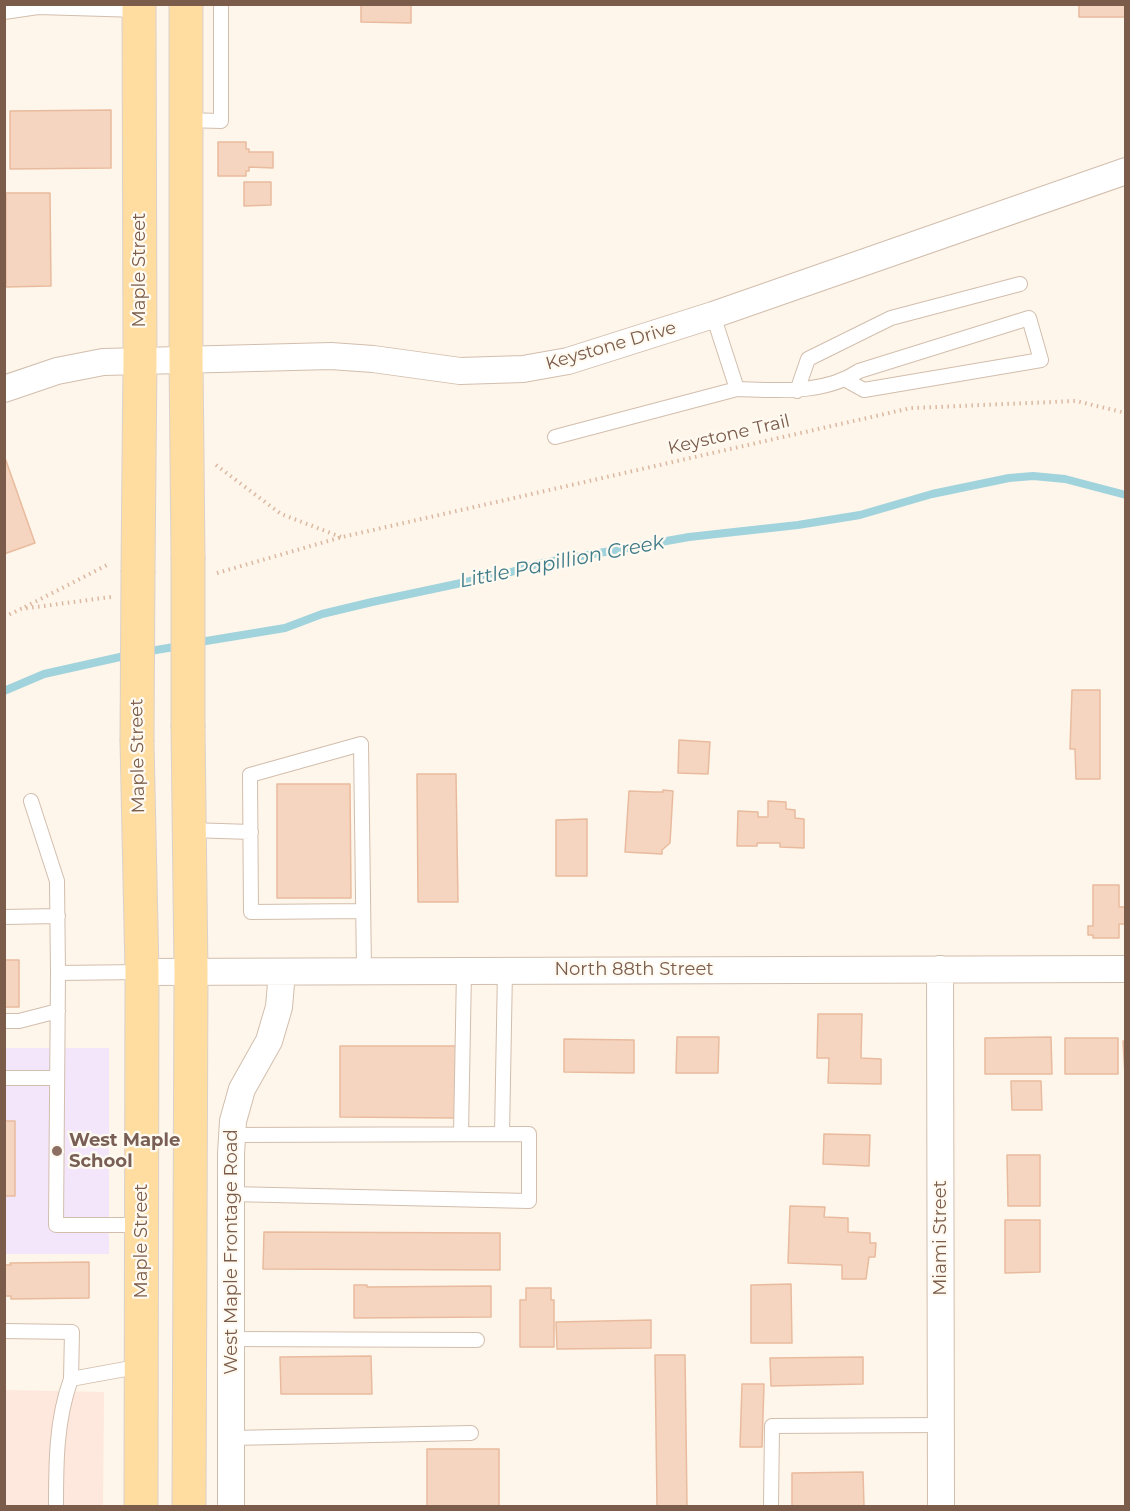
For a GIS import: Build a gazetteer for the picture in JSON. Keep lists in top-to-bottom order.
{
  "streets": {
    "main road": ["Maple Street"],
    "street": [
      "Keystone Drive",
      "North 88th Street",
      "Miami Street",
      "West Maple Frontage Road"
    ],
    "path": ["Keystone Trail"]
  },
  "crossings": [
    ["Maple Street", "Keystone Drive"],
    ["Maple Street", "North 88th Street"],
    ["North 88th Street", "Miami Street"],
    ["North 88th Street", "West Maple Frontage Road"]
  ],
  "water": ["Little Papillion Creek"],
  "places": ["West Maple School"]
}
